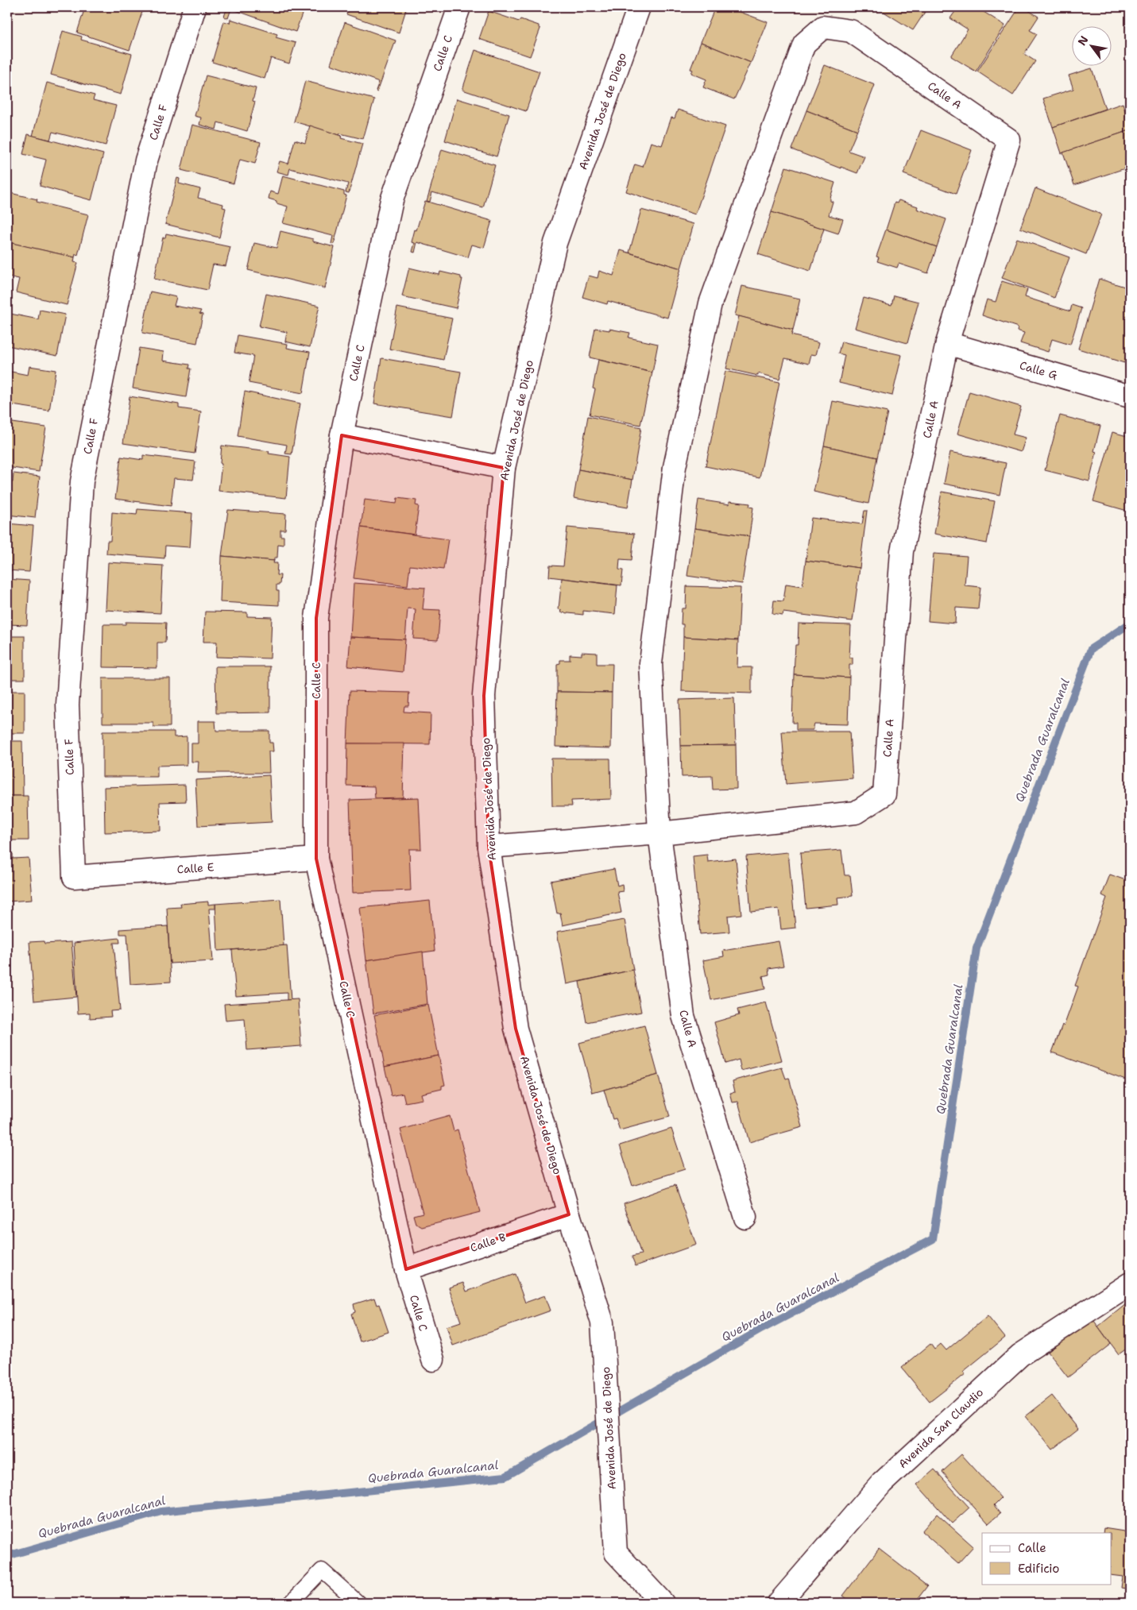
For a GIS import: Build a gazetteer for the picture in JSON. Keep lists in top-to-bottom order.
{
  "streets": {
    "street": [
      "Calle C",
      "Calle A",
      "Avenida José de Diego",
      "Calle F",
      "Calle G",
      "Calle E",
      "Calle B",
      "Avenida San Claudio"
    ]
  },
  "crossings": [
    ["Calle C", "Calle E"],
    ["Calle C", "Calle B"],
    ["Calle A", "Avenida José de Diego"],
    ["Calle A", "Calle G"],
    ["Avenida José de Diego", "Calle B"],
    ["Calle F", "Calle E"]
  ],
  "water": ["Quebrada Guaralcanal"],
  "legend": ["Calle", "Edificio"],
  "north": "top left"
}
